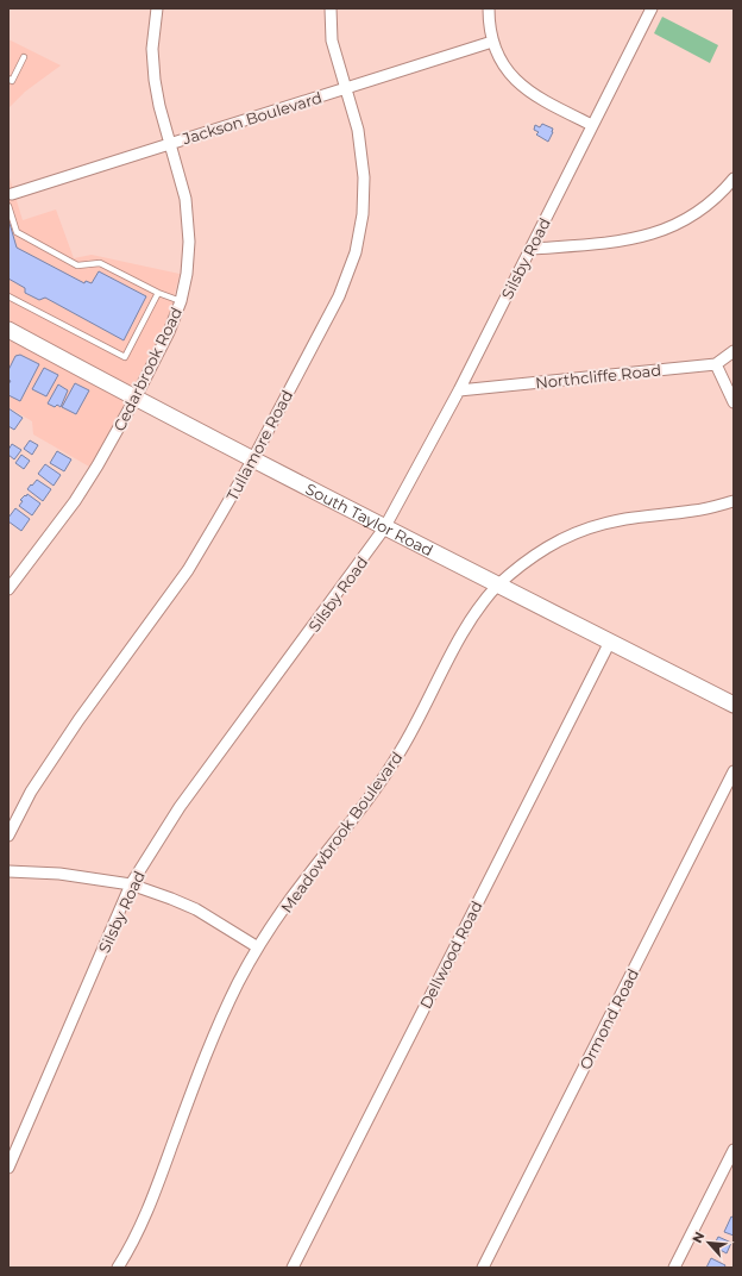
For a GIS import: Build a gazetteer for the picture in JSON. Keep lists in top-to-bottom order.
{
  "streets": {
    "main road": ["South Taylor Road"],
    "street": [
      "Jackson Boulevard",
      "Silsby Road",
      "Cedarbrook Road",
      "Northcliffe Road",
      "Tullamore Road",
      "Meadowbrook Boulevard",
      "Dellwood Road",
      "Ormond Road"
    ]
  },
  "crossings": [
    ["Jackson Boulevard", "Cedarbrook Road"],
    ["Jackson Boulevard", "Tullamore Road"],
    ["Silsby Road", "Northcliffe Road"],
    ["Silsby Road", "South Taylor Road"],
    ["Cedarbrook Road", "South Taylor Road"],
    ["Tullamore Road", "South Taylor Road"],
    ["South Taylor Road", "Meadowbrook Boulevard"],
    ["South Taylor Road", "Dellwood Road"]
  ],
  "north": "top left"
}
